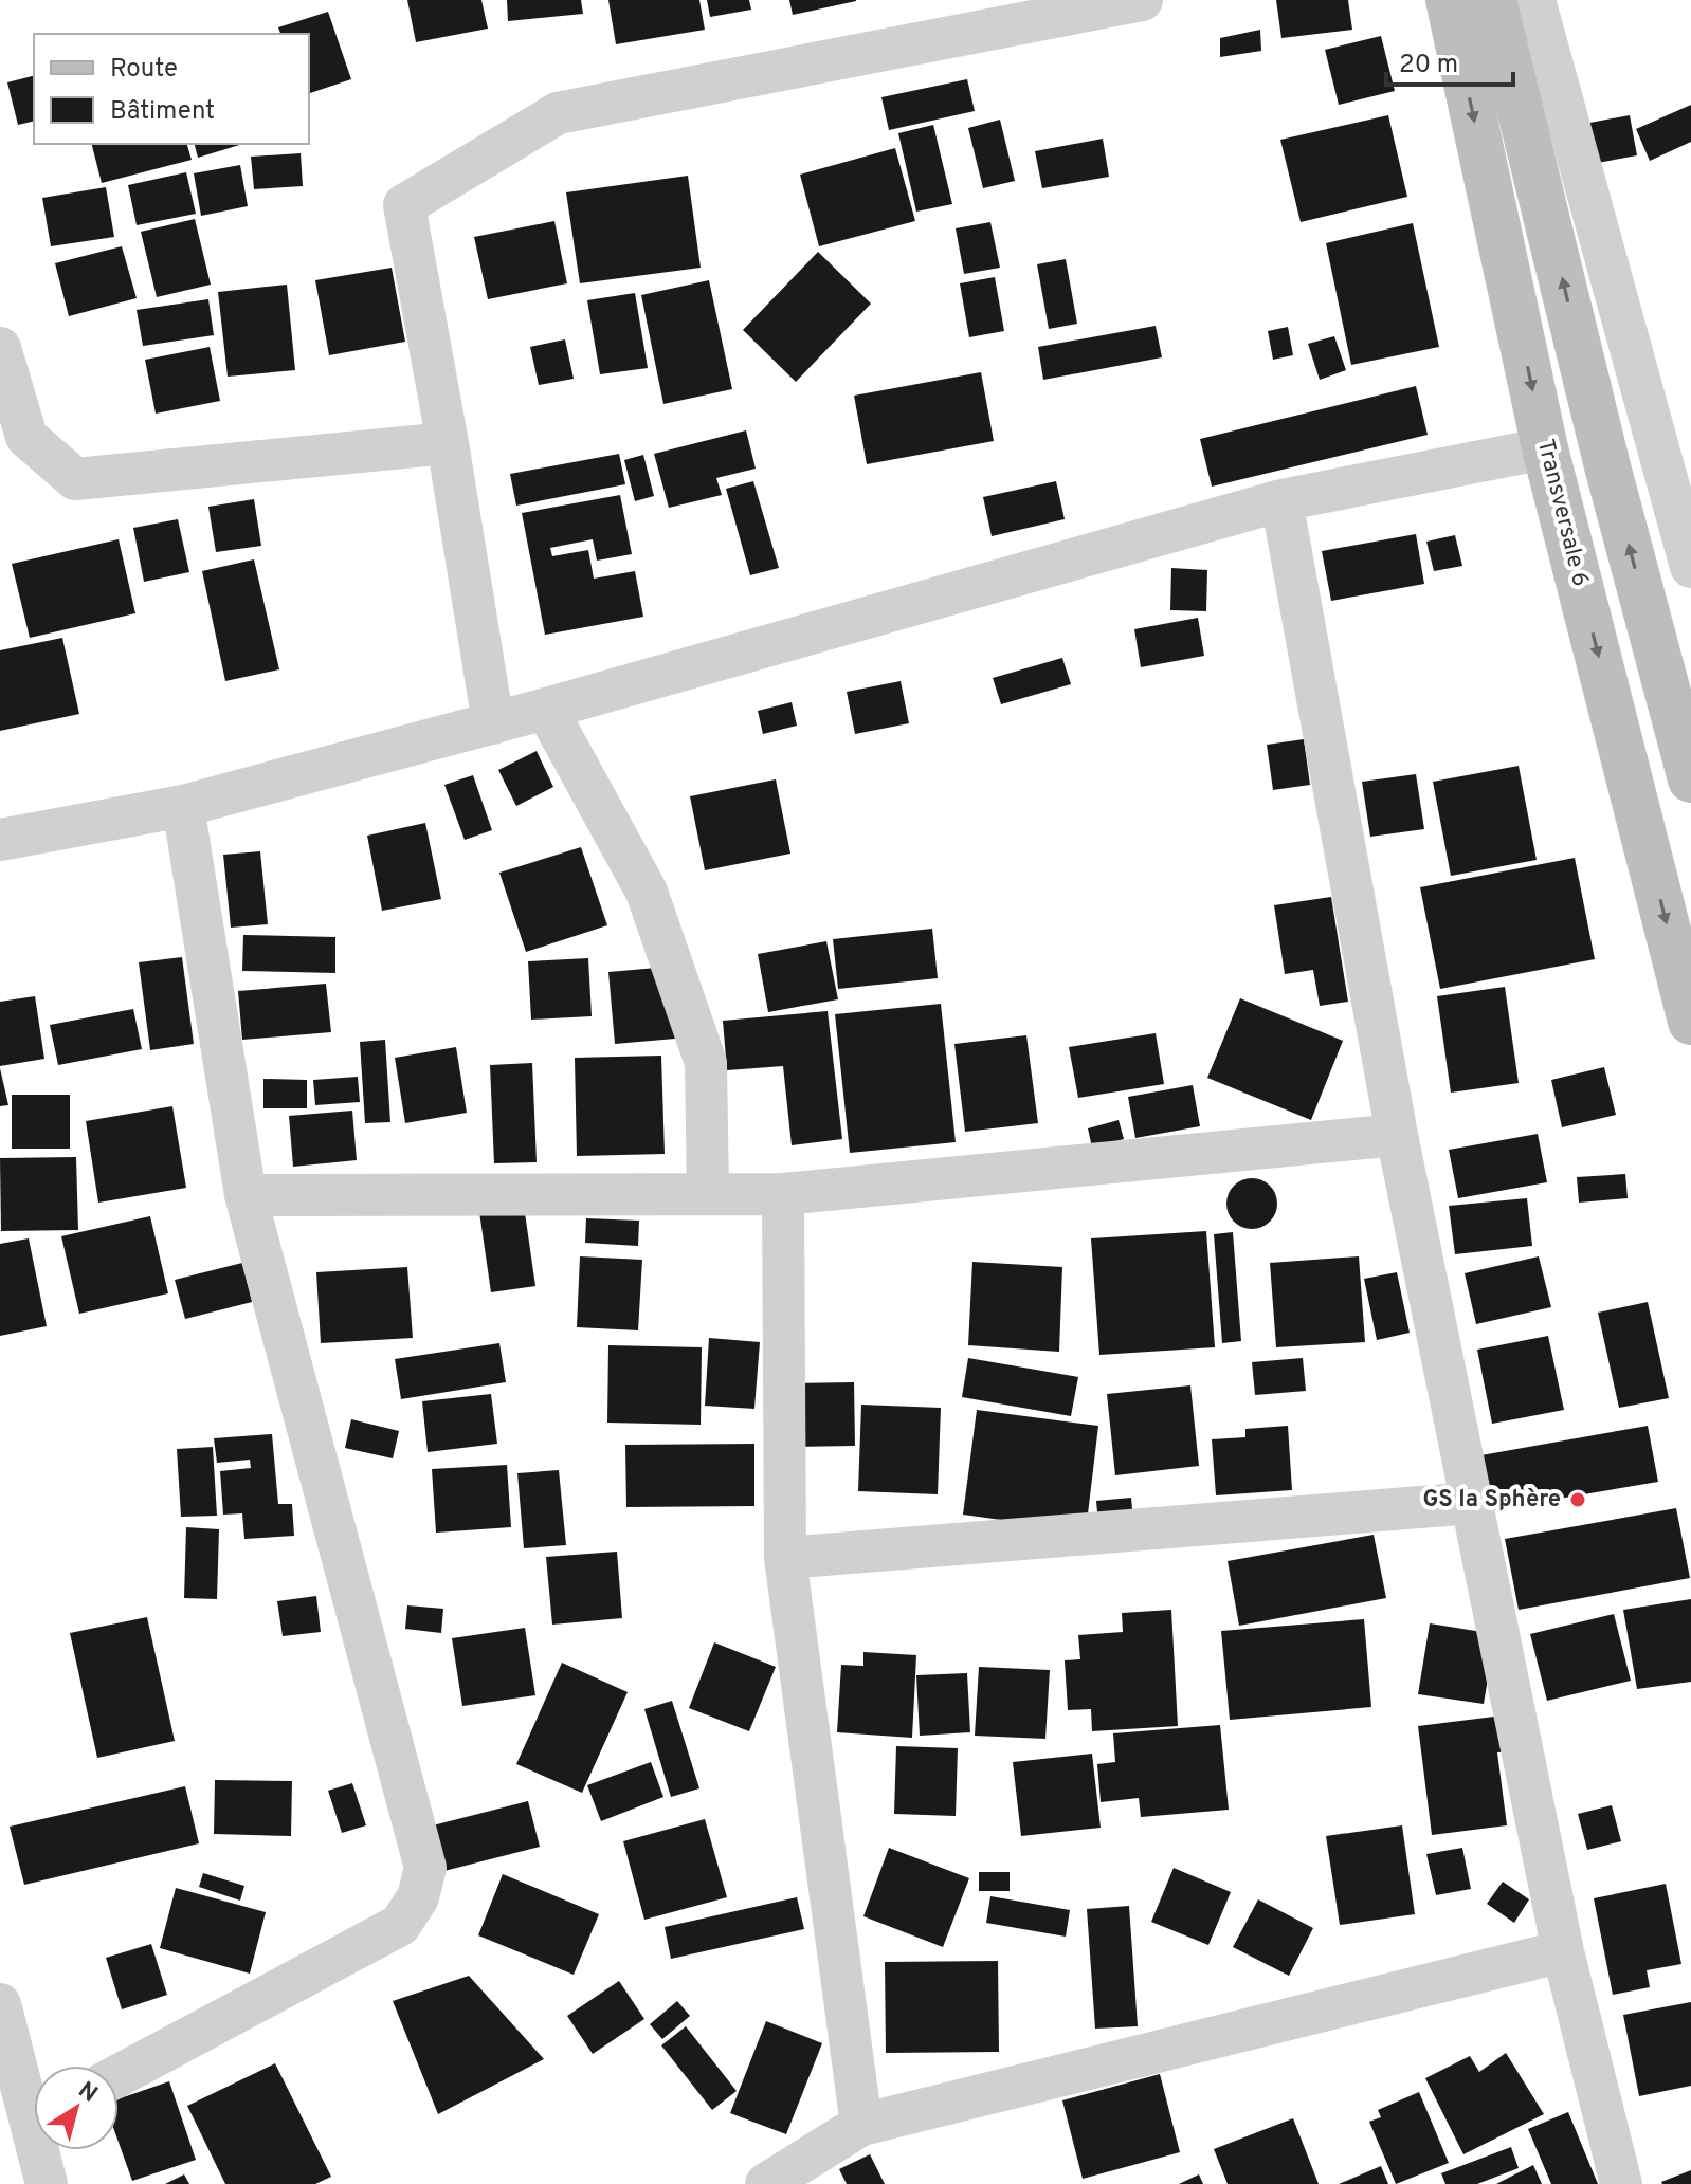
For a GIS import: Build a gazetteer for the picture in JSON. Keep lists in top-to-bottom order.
{
  "streets": {
    "main road": ["Transversale 6"]
  },
  "places": ["GS la Sphère"],
  "legend": ["Route", "Bâtiment"],
  "scale_bar": "20 m",
  "north": "top right"
}
